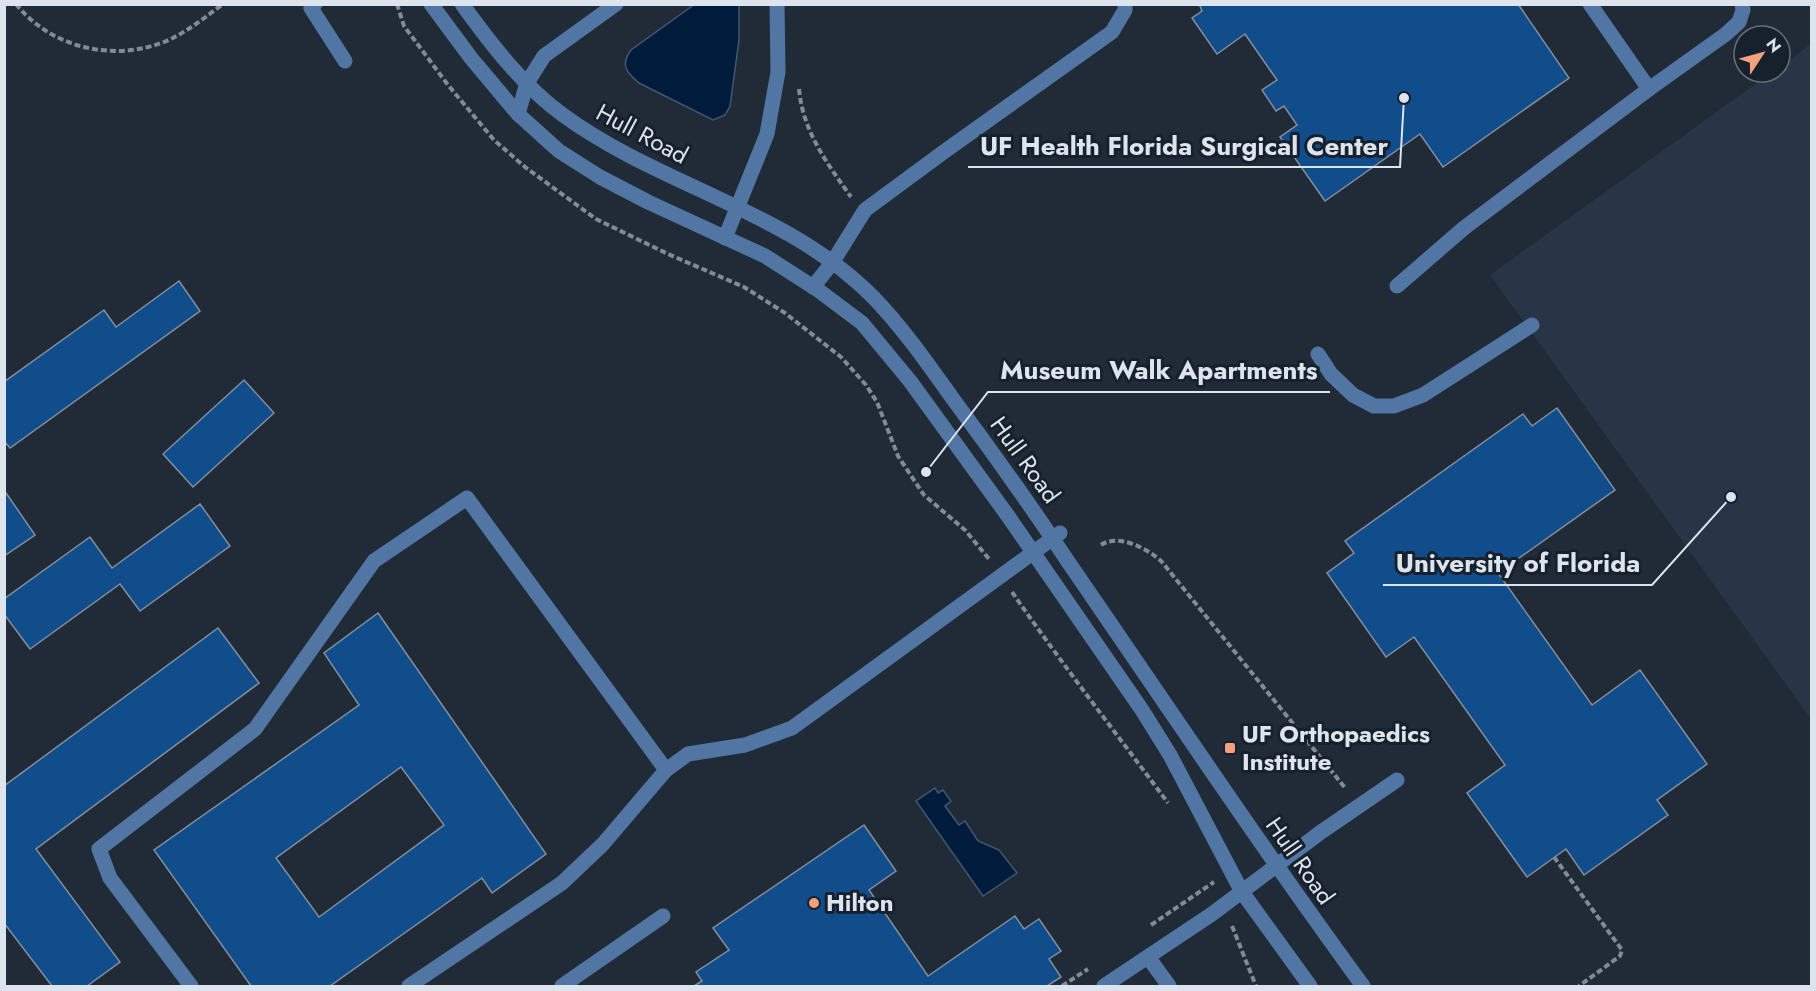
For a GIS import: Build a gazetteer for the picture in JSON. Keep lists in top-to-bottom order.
{
  "streets": {
    "street": ["Hull Road"]
  },
  "places": {
    "other": [
      "UF Health Florida Surgical Center",
      "Museum Walk Apartments",
      "University of Florida",
      "Hilton"
    ],
    "transit": ["UF Orthopaedics Institute"]
  },
  "north": "top right"
}
